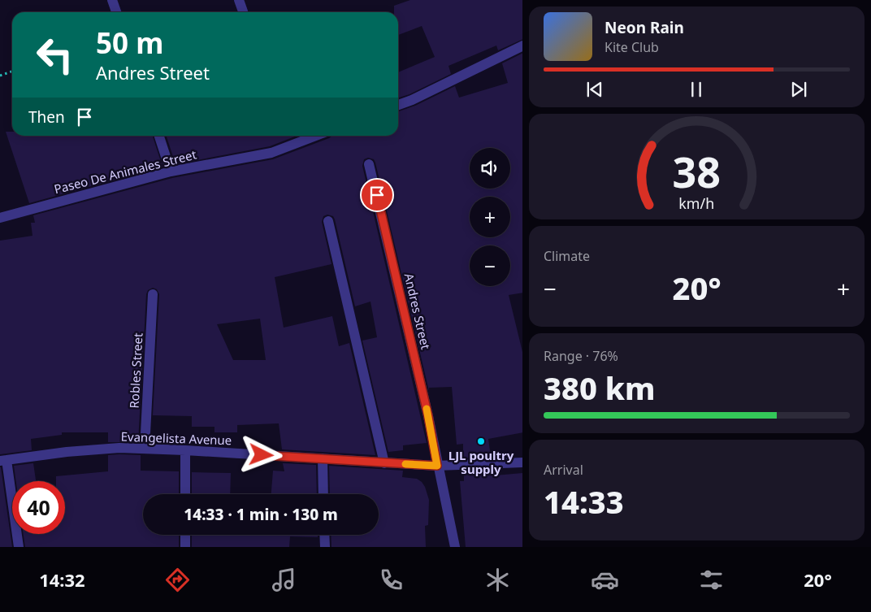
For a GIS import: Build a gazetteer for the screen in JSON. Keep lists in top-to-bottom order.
{
  "streets": {
    "street": [
      "Paseo De Animales Street",
      "Andres Street",
      "Robles Street",
      "Evangelista Avenue"
    ]
  },
  "crossings": [
    ["Andres Street", "Evangelista Avenue"],
    ["Robles Street", "Evangelista Avenue"]
  ],
  "places": ["LJL poultry supply"],
  "page": {
    "turn": ["50 m", "Andres Street"],
    "song": ["Neon Rain", "Kite Club"],
    "then": "Then",
    "map_buttons": ["+", "−"],
    "tile": [
      "Climate",
      ["Range · 76%", "380 km"],
      ["Arrival", "14:33"]
    ],
    "heat": ["−", "20°", "+"],
    "limit": "40",
    "trip": "14:33 · 1 min · 130 m",
    "tabs": ["14:32", "20°"],
    "gauge": ["38", "km/h"]
  }
}
